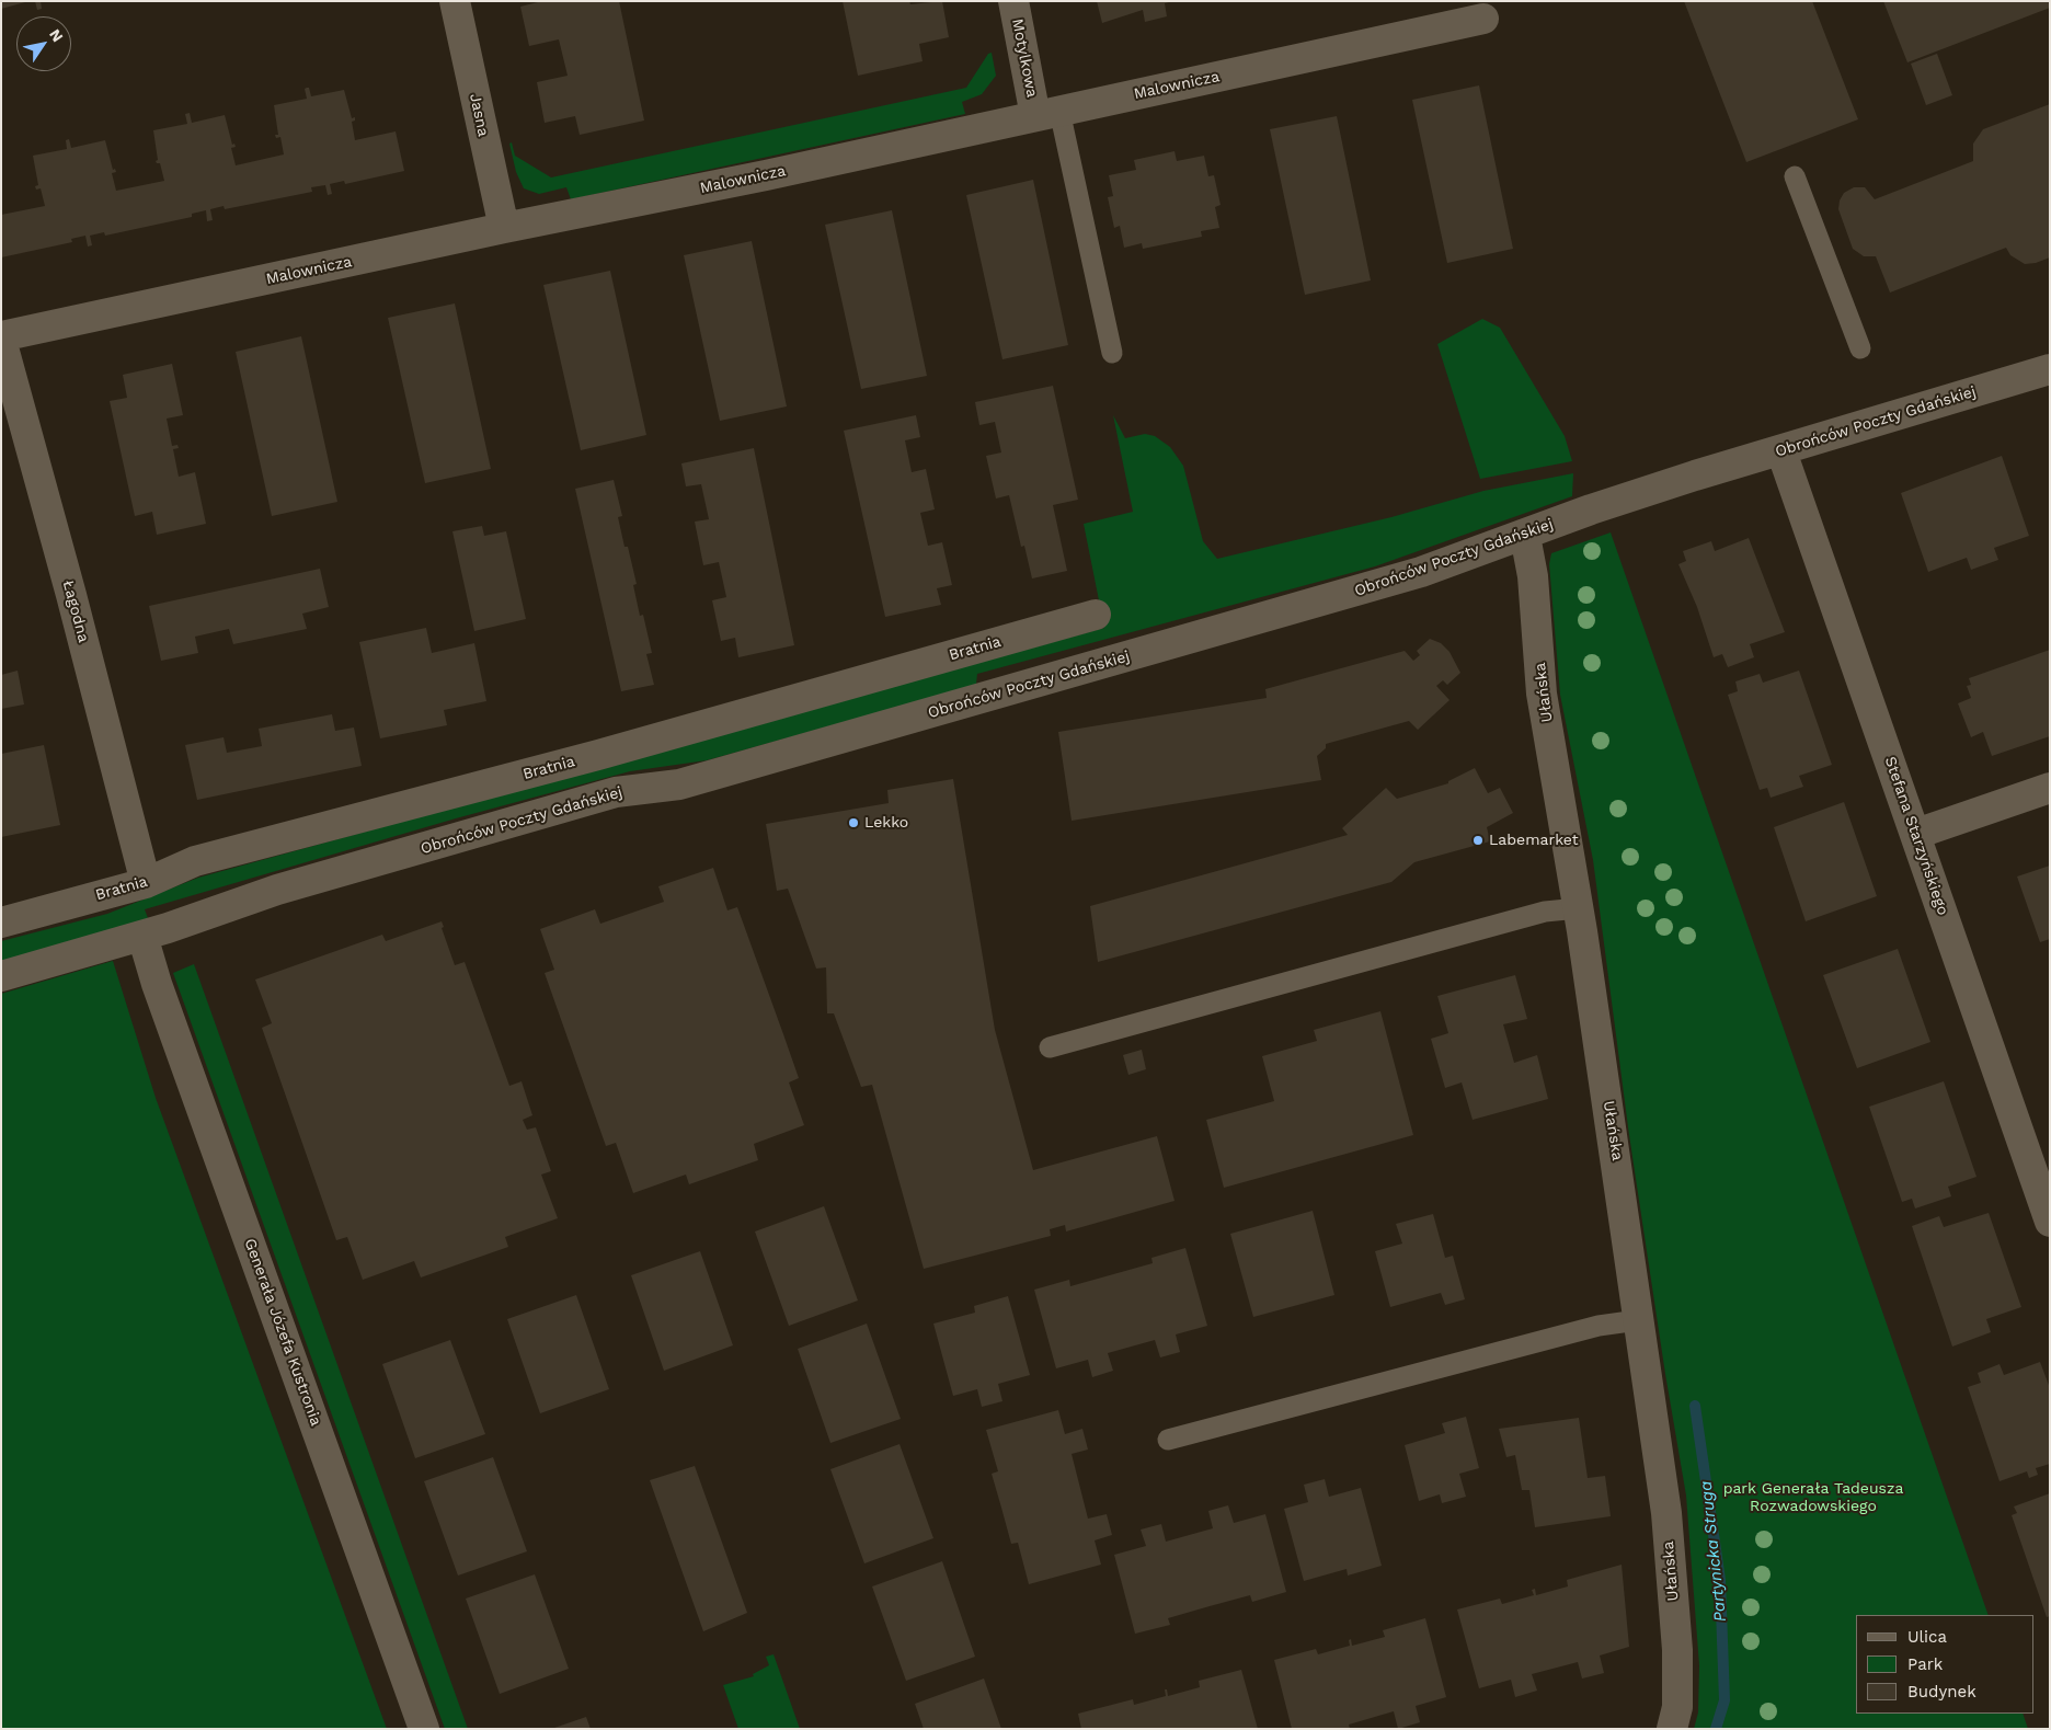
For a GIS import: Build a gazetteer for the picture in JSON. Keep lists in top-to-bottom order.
{
  "streets": {
    "street": [
      "Motylkowa",
      "Malownicza",
      "Jasna",
      "Obrońców Poczty Gdańskiej",
      "Łagodna",
      "Bratnia",
      "Ułańska",
      "Stefana Starzyńskiego",
      "Generała Józefa Kustronia"
    ]
  },
  "crossings": [
    ["Motylkowa", "Malownicza"],
    ["Malownicza", "Jasna"],
    ["Malownicza", "Łagodna"],
    ["Obrońców Poczty Gdańskiej", "Ułańska"],
    ["Obrońców Poczty Gdańskiej", "Stefana Starzyńskiego"],
    ["Obrońców Poczty Gdańskiej", "Generała Józefa Kustronia"],
    ["Łagodna", "Bratnia"]
  ],
  "water": ["Partynicka Struga"],
  "parks": ["park Generała Tadeusza Rozwadowskiego"],
  "places": ["Lekko", "Labemarket"],
  "legend": ["Ulica", "Park", "Budynek"],
  "north": "top right"
}
